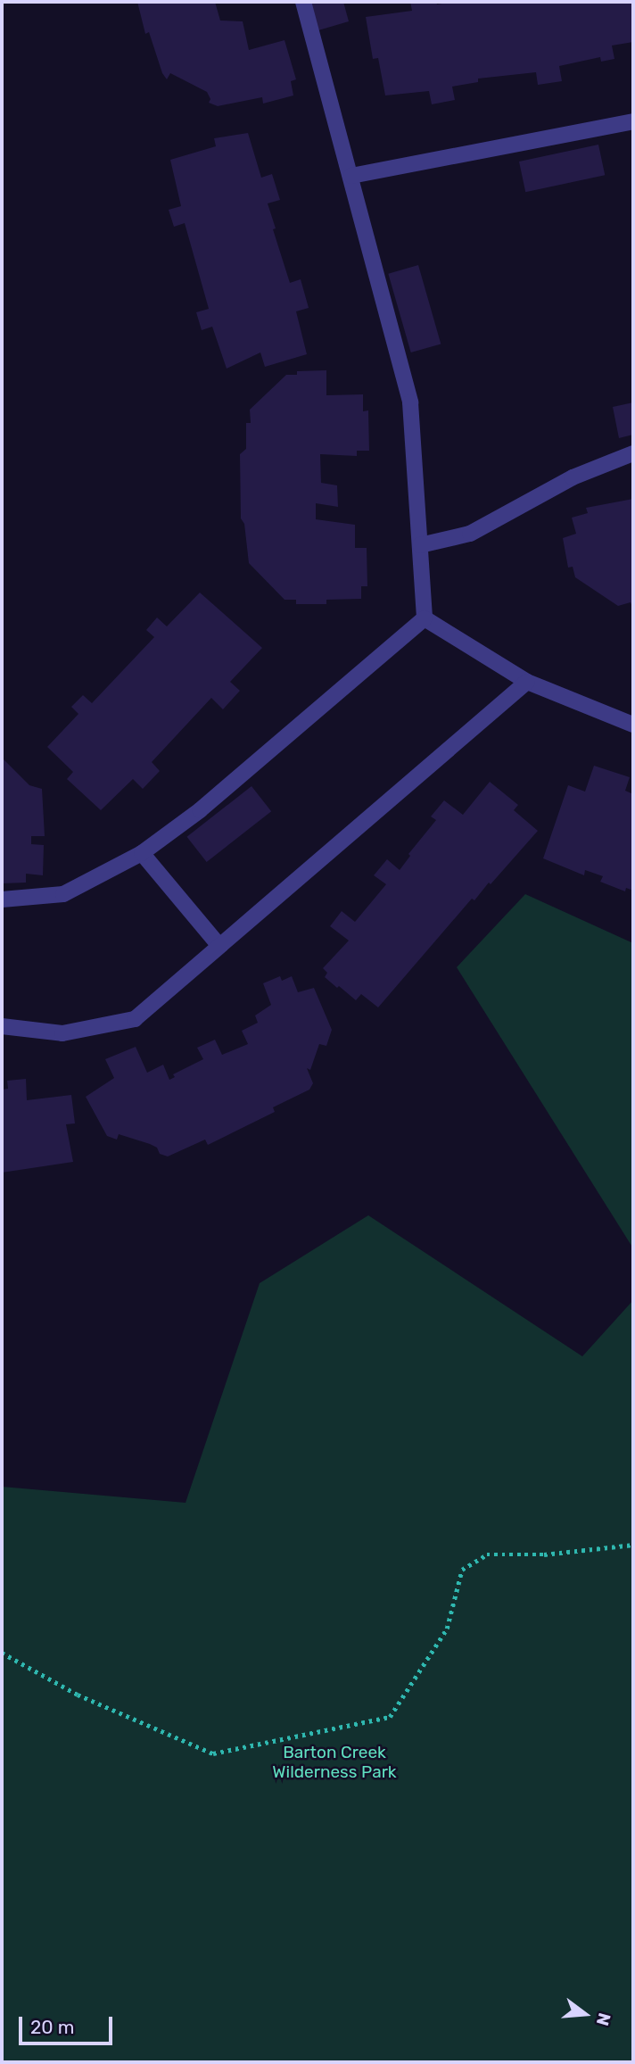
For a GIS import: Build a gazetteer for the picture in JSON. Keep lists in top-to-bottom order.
{
  "parks": ["Barton Creek Wilderness Park"],
  "scale_bar": "20 m",
  "north": "right"
}
